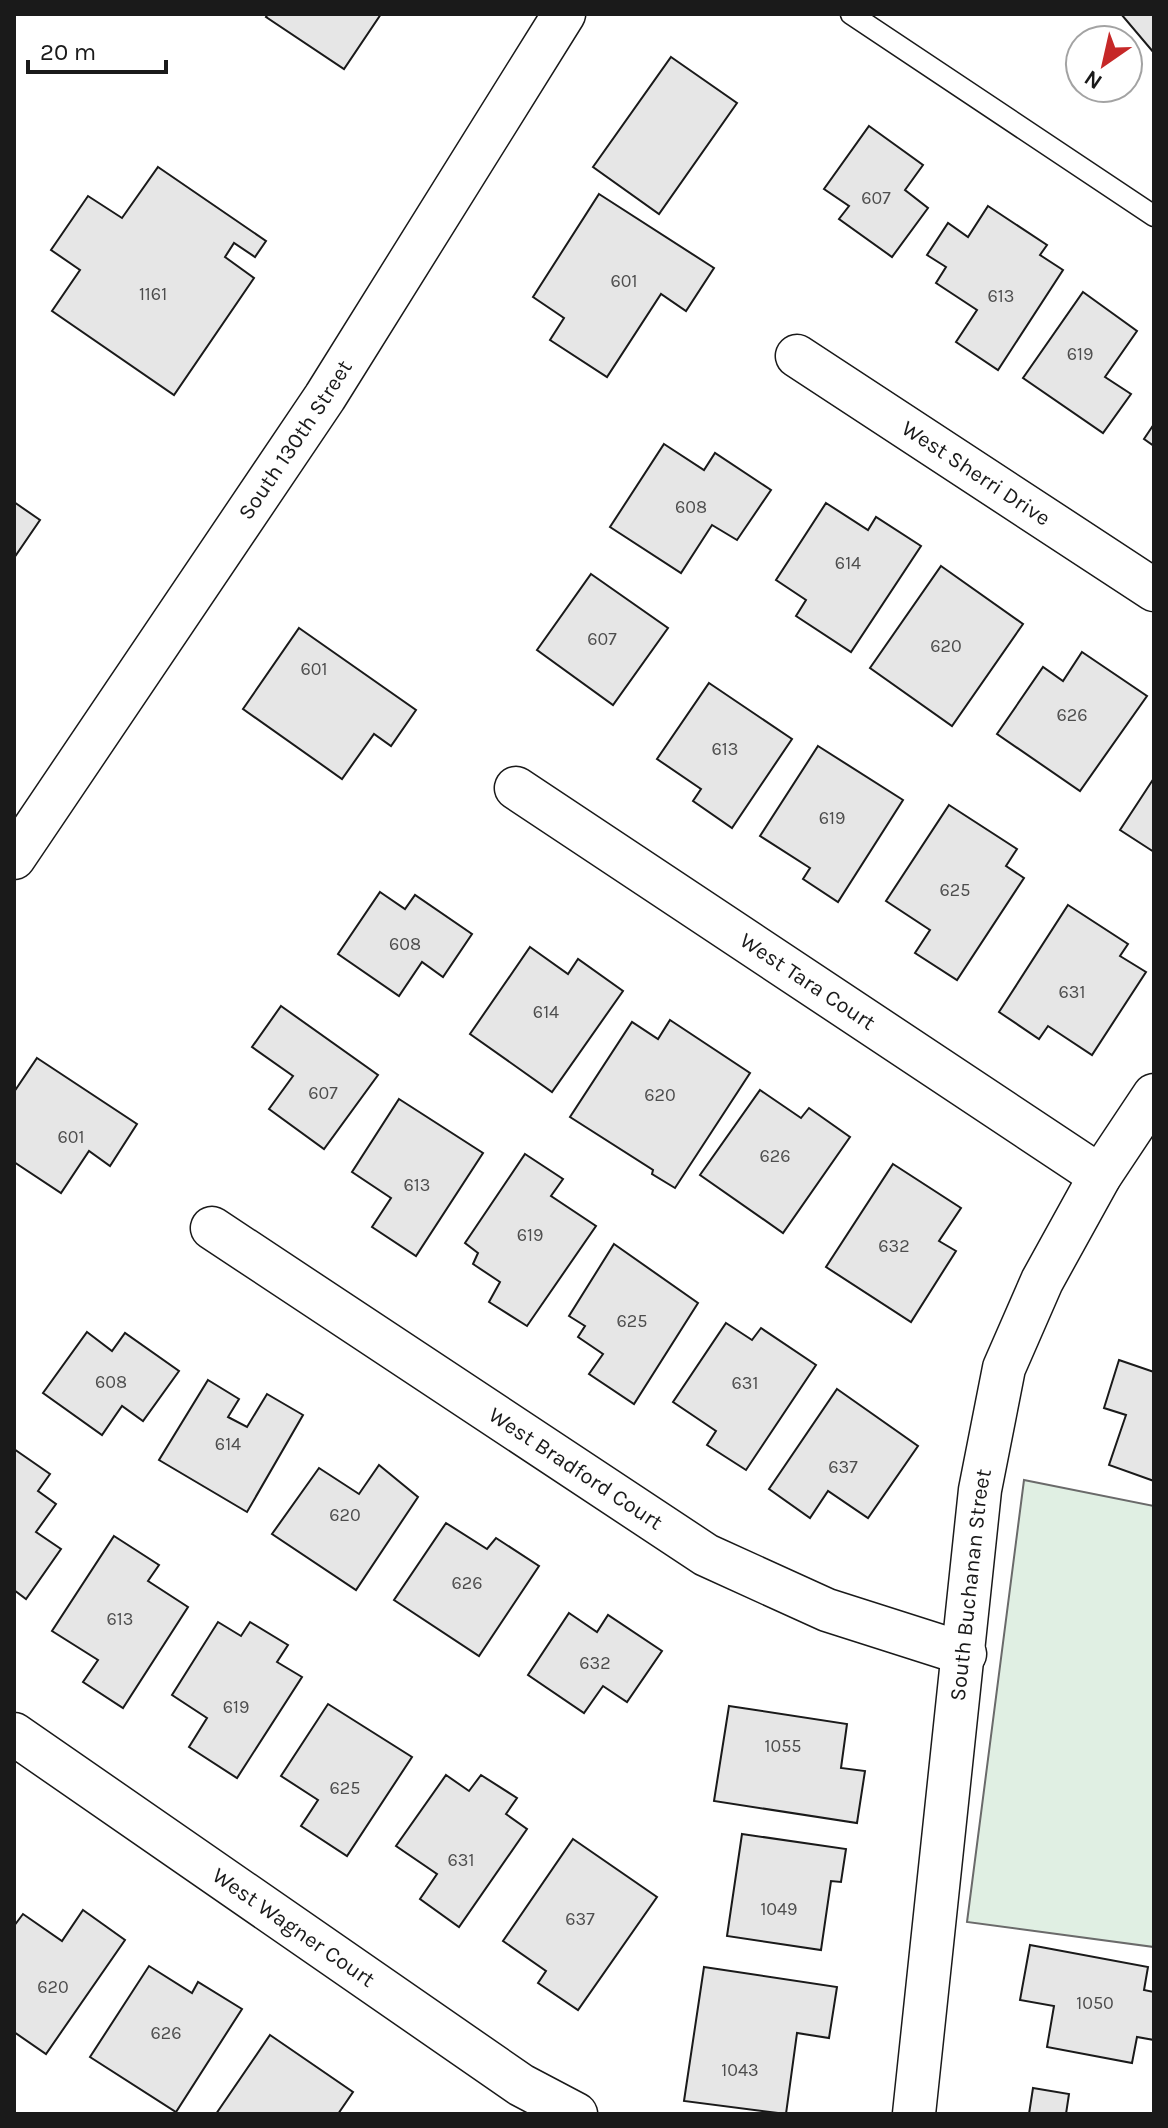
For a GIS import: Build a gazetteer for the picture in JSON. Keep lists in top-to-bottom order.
{
  "streets": {
    "street": [
      "South 130th Street",
      "West Sherri Drive",
      "West Tara Court",
      "West Bradford Court",
      "South Buchanan Street",
      "West Wagner Court"
    ]
  },
  "crossings": [
    ["West Tara Court", "South Buchanan Street"],
    ["West Bradford Court", "South Buchanan Street"]
  ],
  "house_numbers": [
    "607",
    "601",
    "1161",
    "613",
    "619",
    "608",
    "614",
    "607",
    "620",
    "601",
    "626",
    "613",
    "619",
    "625",
    "608",
    "631",
    "614",
    "607",
    "620",
    "601",
    "626",
    "613",
    "619",
    "632",
    "625",
    "608",
    "631",
    "614",
    "637",
    "620",
    "626",
    "613",
    "632",
    "619",
    "1055",
    "625",
    "631",
    "1049",
    "637",
    "620",
    "1050",
    "626",
    "1043"
  ],
  "scale_bar": "20 m",
  "north": "bottom left"
}
